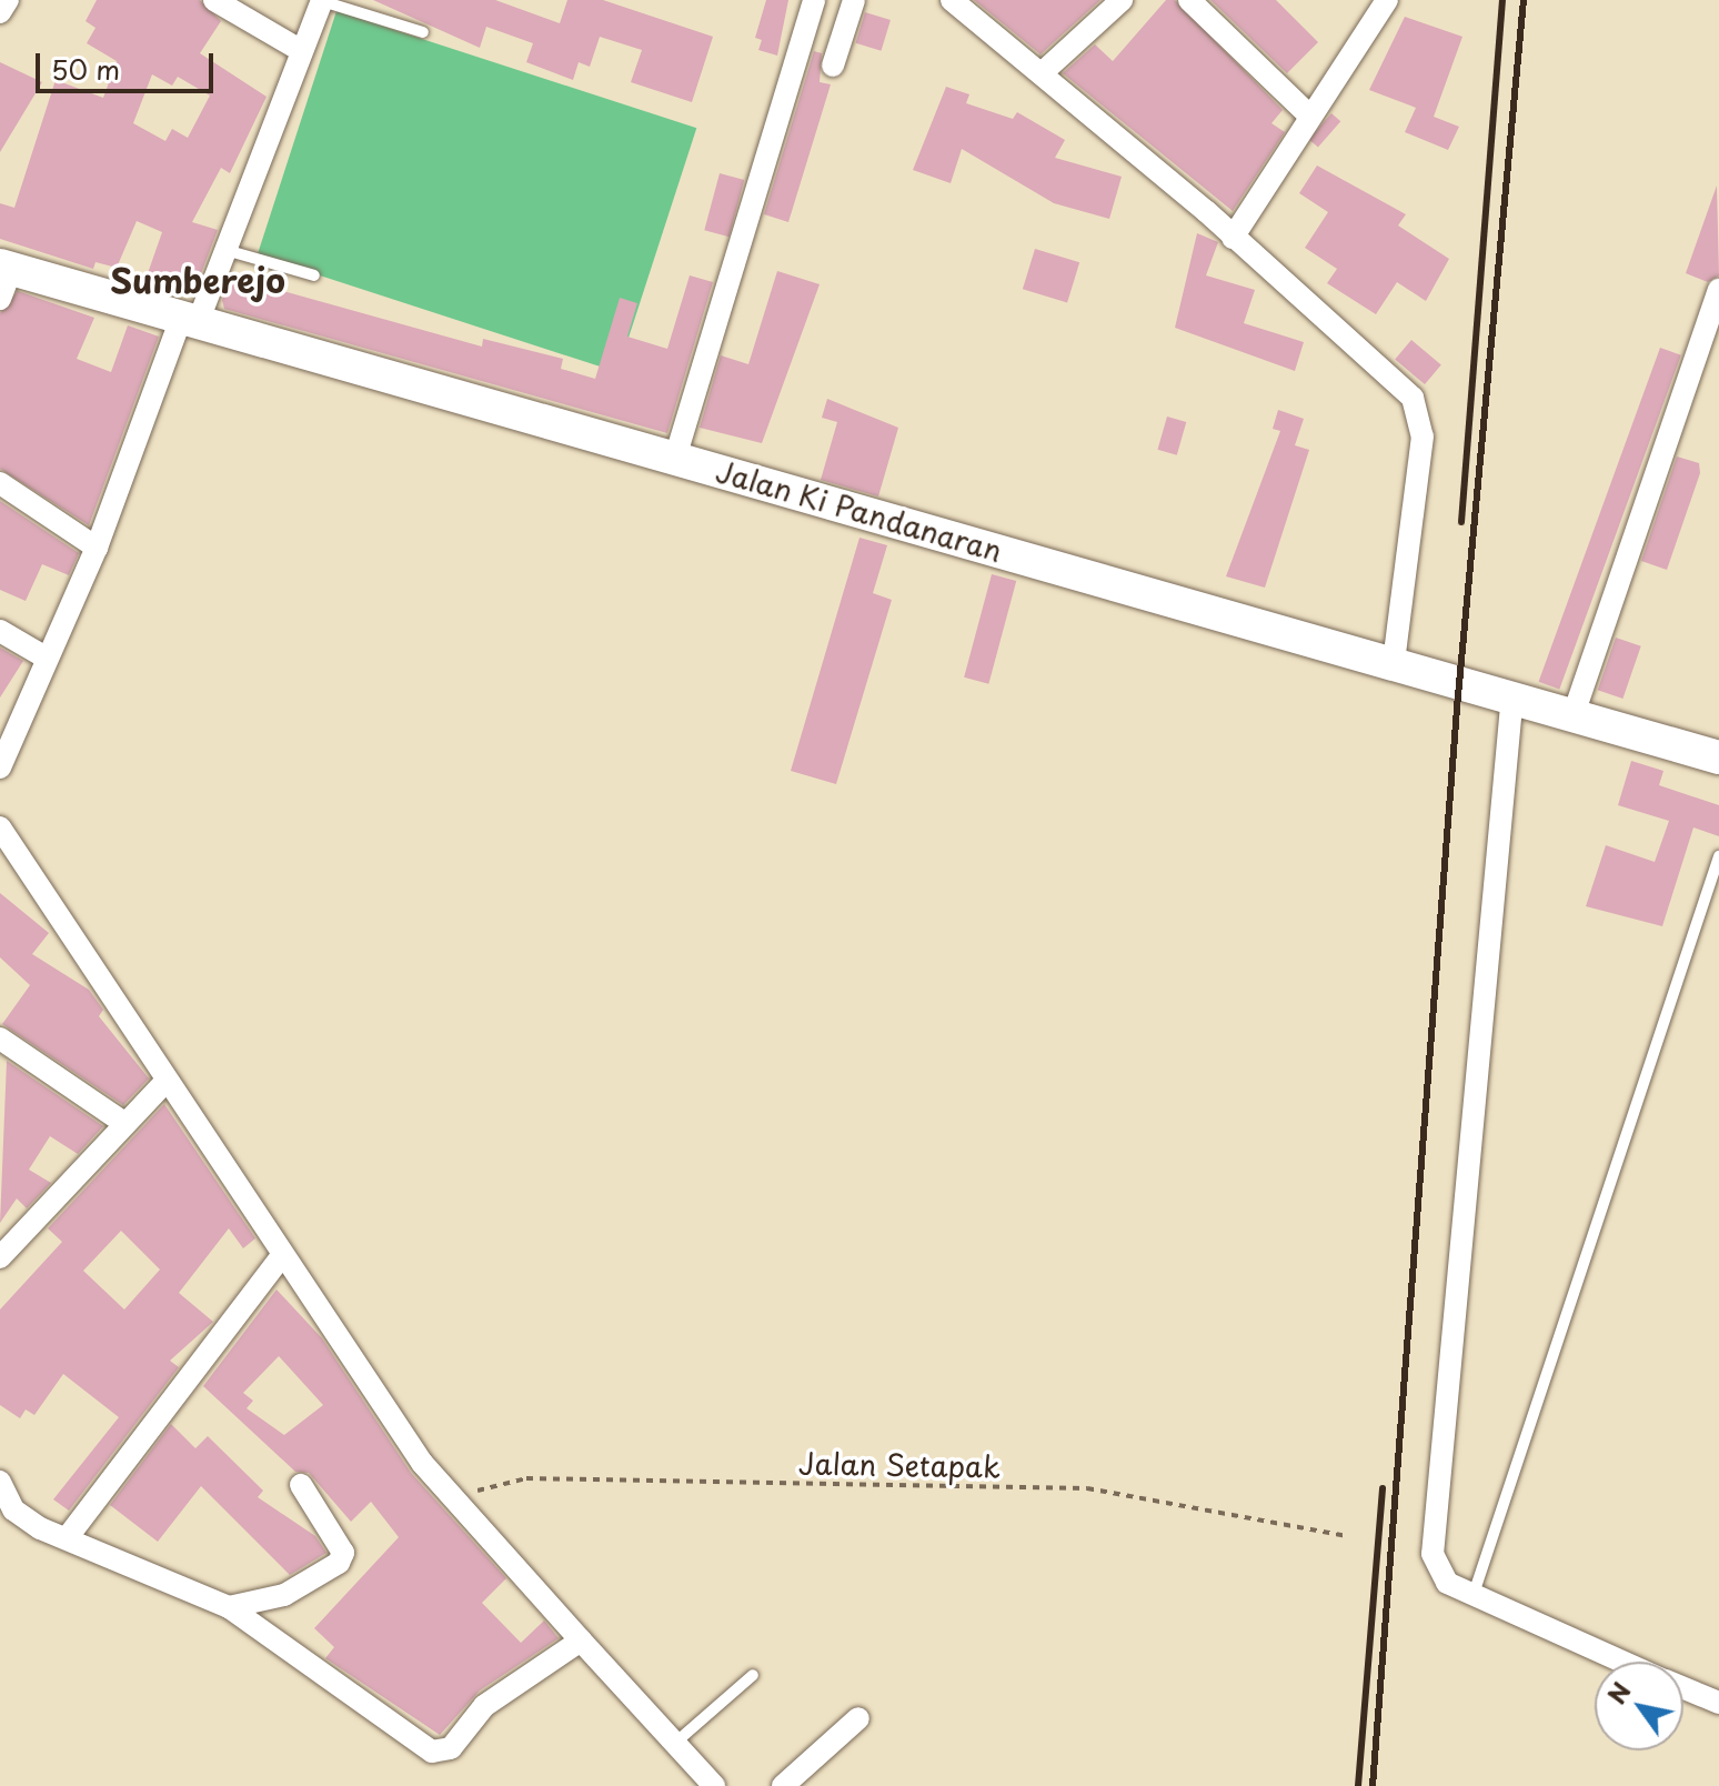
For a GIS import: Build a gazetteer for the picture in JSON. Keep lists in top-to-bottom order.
{
  "streets": {
    "main road": ["Jalan Ki Pandanaran"],
    "path": ["Jalan Setapak"]
  },
  "districts": ["Sumberejo"],
  "scale_bar": "50 m",
  "north": "top left"
}
